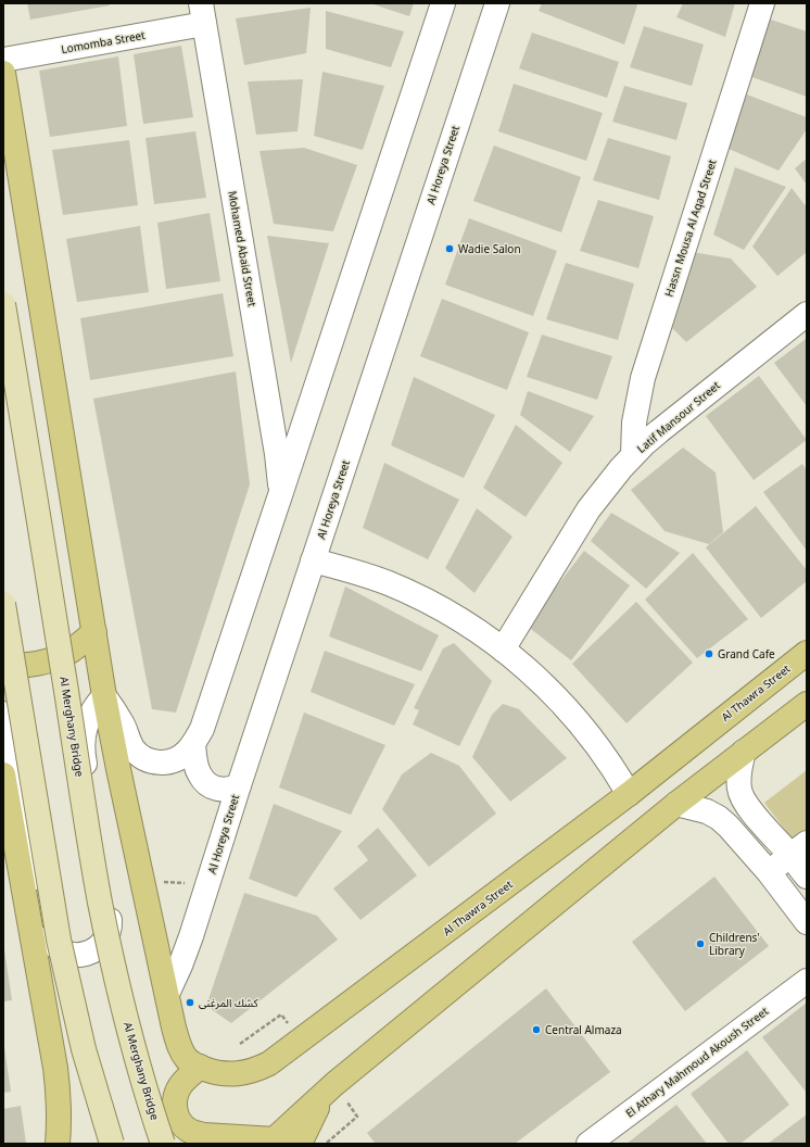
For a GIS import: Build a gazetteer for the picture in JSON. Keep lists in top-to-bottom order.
{
  "streets": {
    "highway": ["Al Thawra Street"],
    "main road": ["Al Merghany Bridge"],
    "street": [
      "Lomomba Street",
      "Al Horeya Street",
      "Hassn Mousa Al Aqad Street",
      "Mohamed Abaid Street",
      "Latif Mansour Street",
      "El Athary Mahmoud Akoush Street"
    ]
  },
  "crossings": [
    ["Lomomba Street", "Mohamed Abaid Street"],
    ["Al Horeya Street", "Al Thawra Street"],
    ["Hassn Mousa Al Aqad Street", "Latif Mansour Street"]
  ],
  "places": [
    "Wadie Salon",
    "Grand Cafe",
    "Childrens' Library",
    "كشك المرغنى",
    "Central Almaza"
  ]
}
